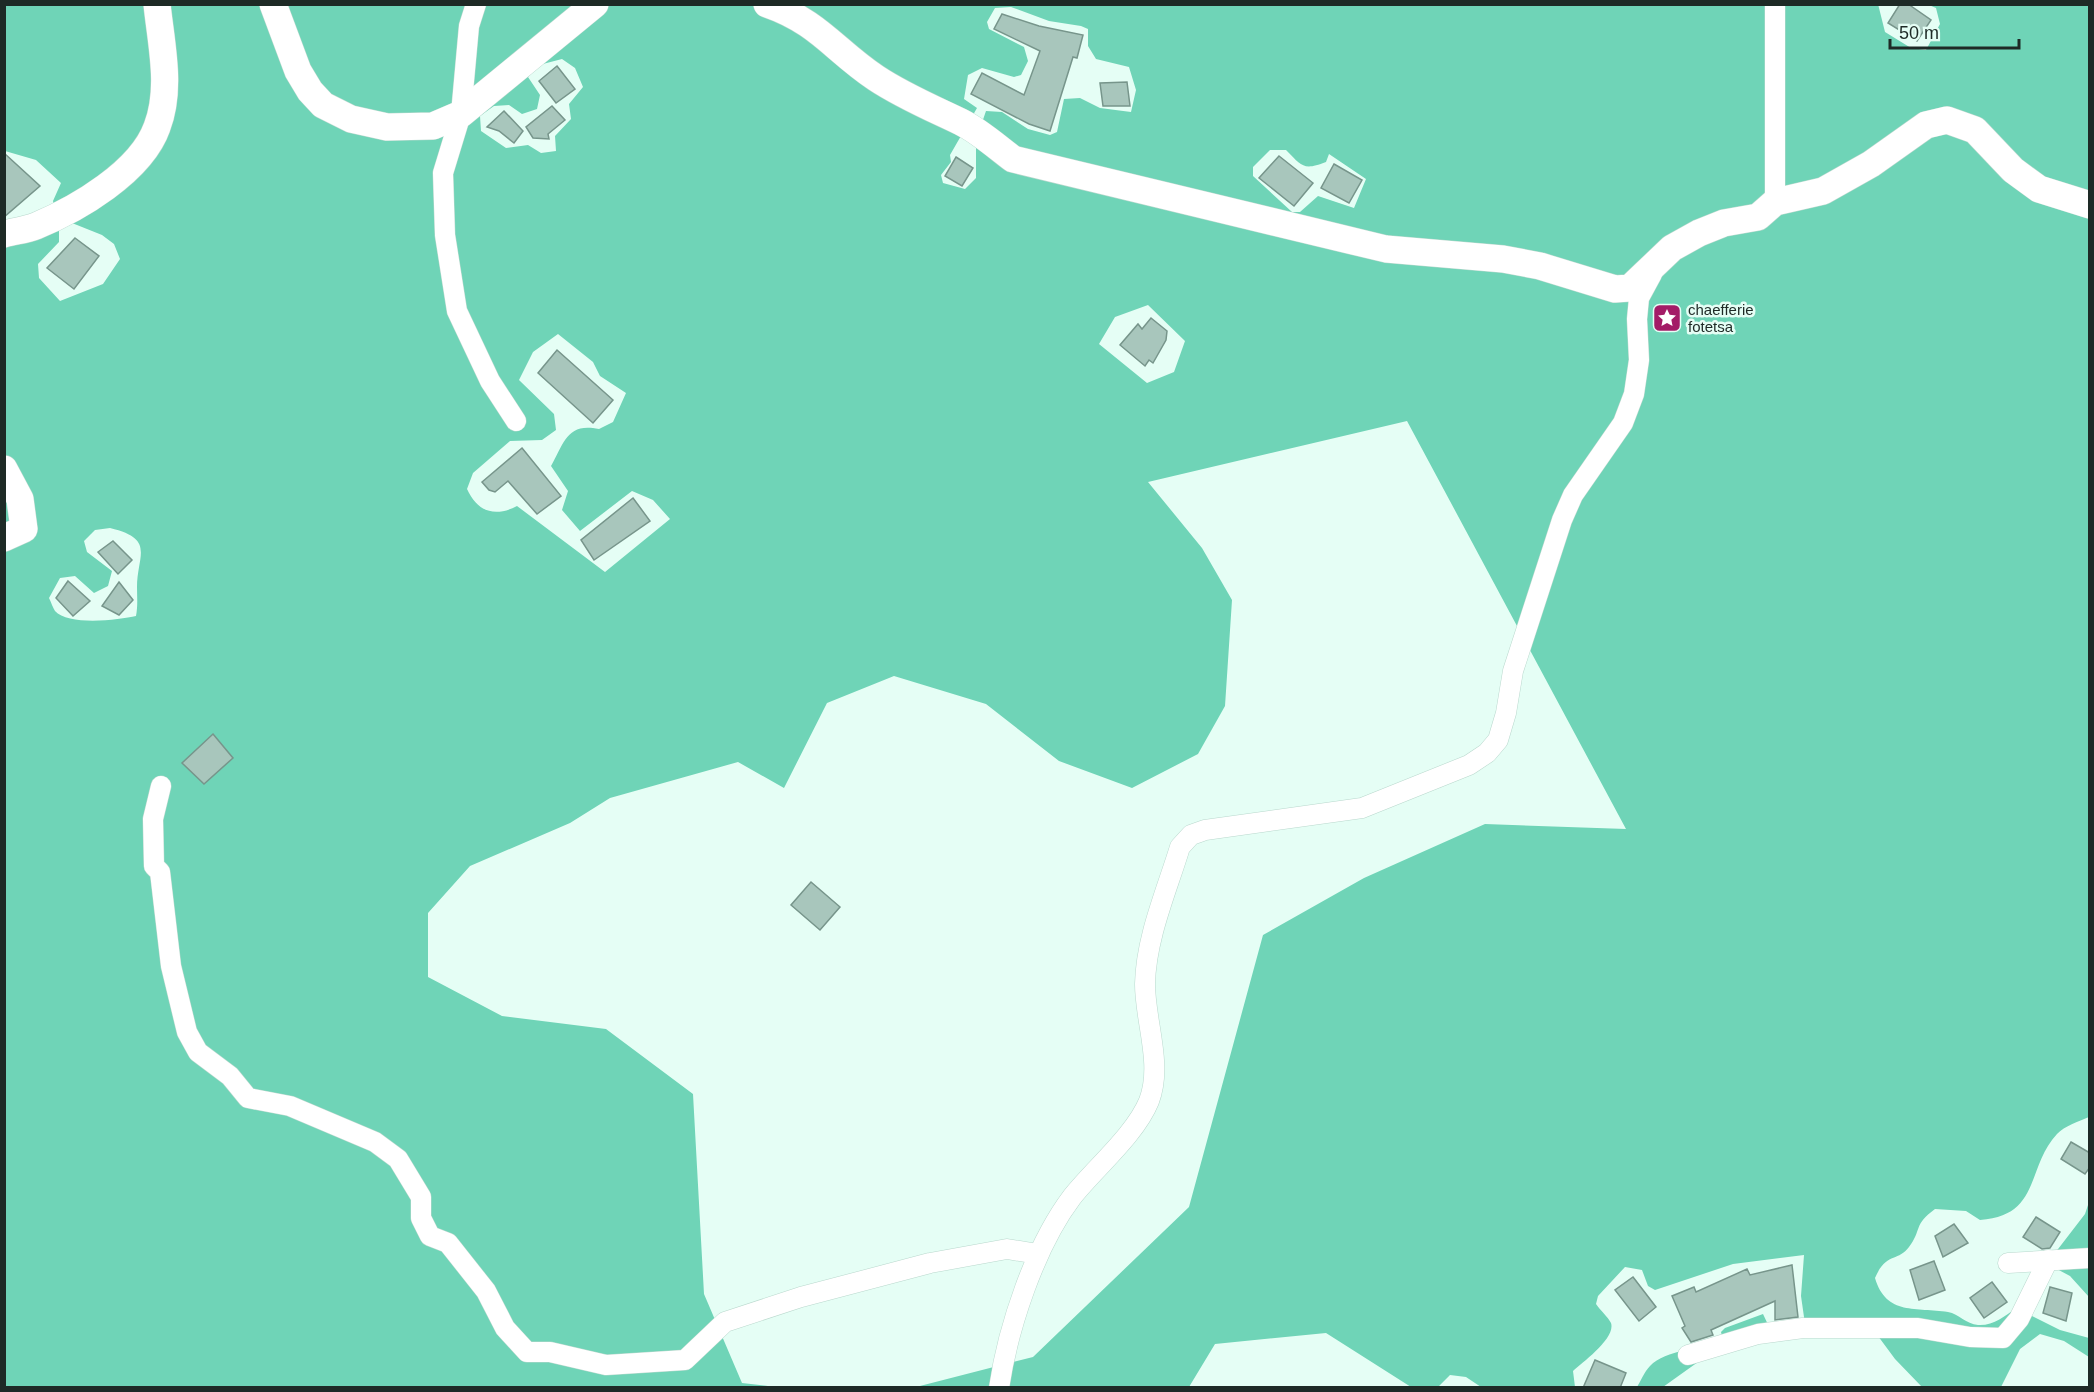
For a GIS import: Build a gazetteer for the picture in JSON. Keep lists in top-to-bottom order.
{
  "places": {
    "place": ["chaefferie fotetsa"]
  },
  "scale_bar": "50 m"
}
